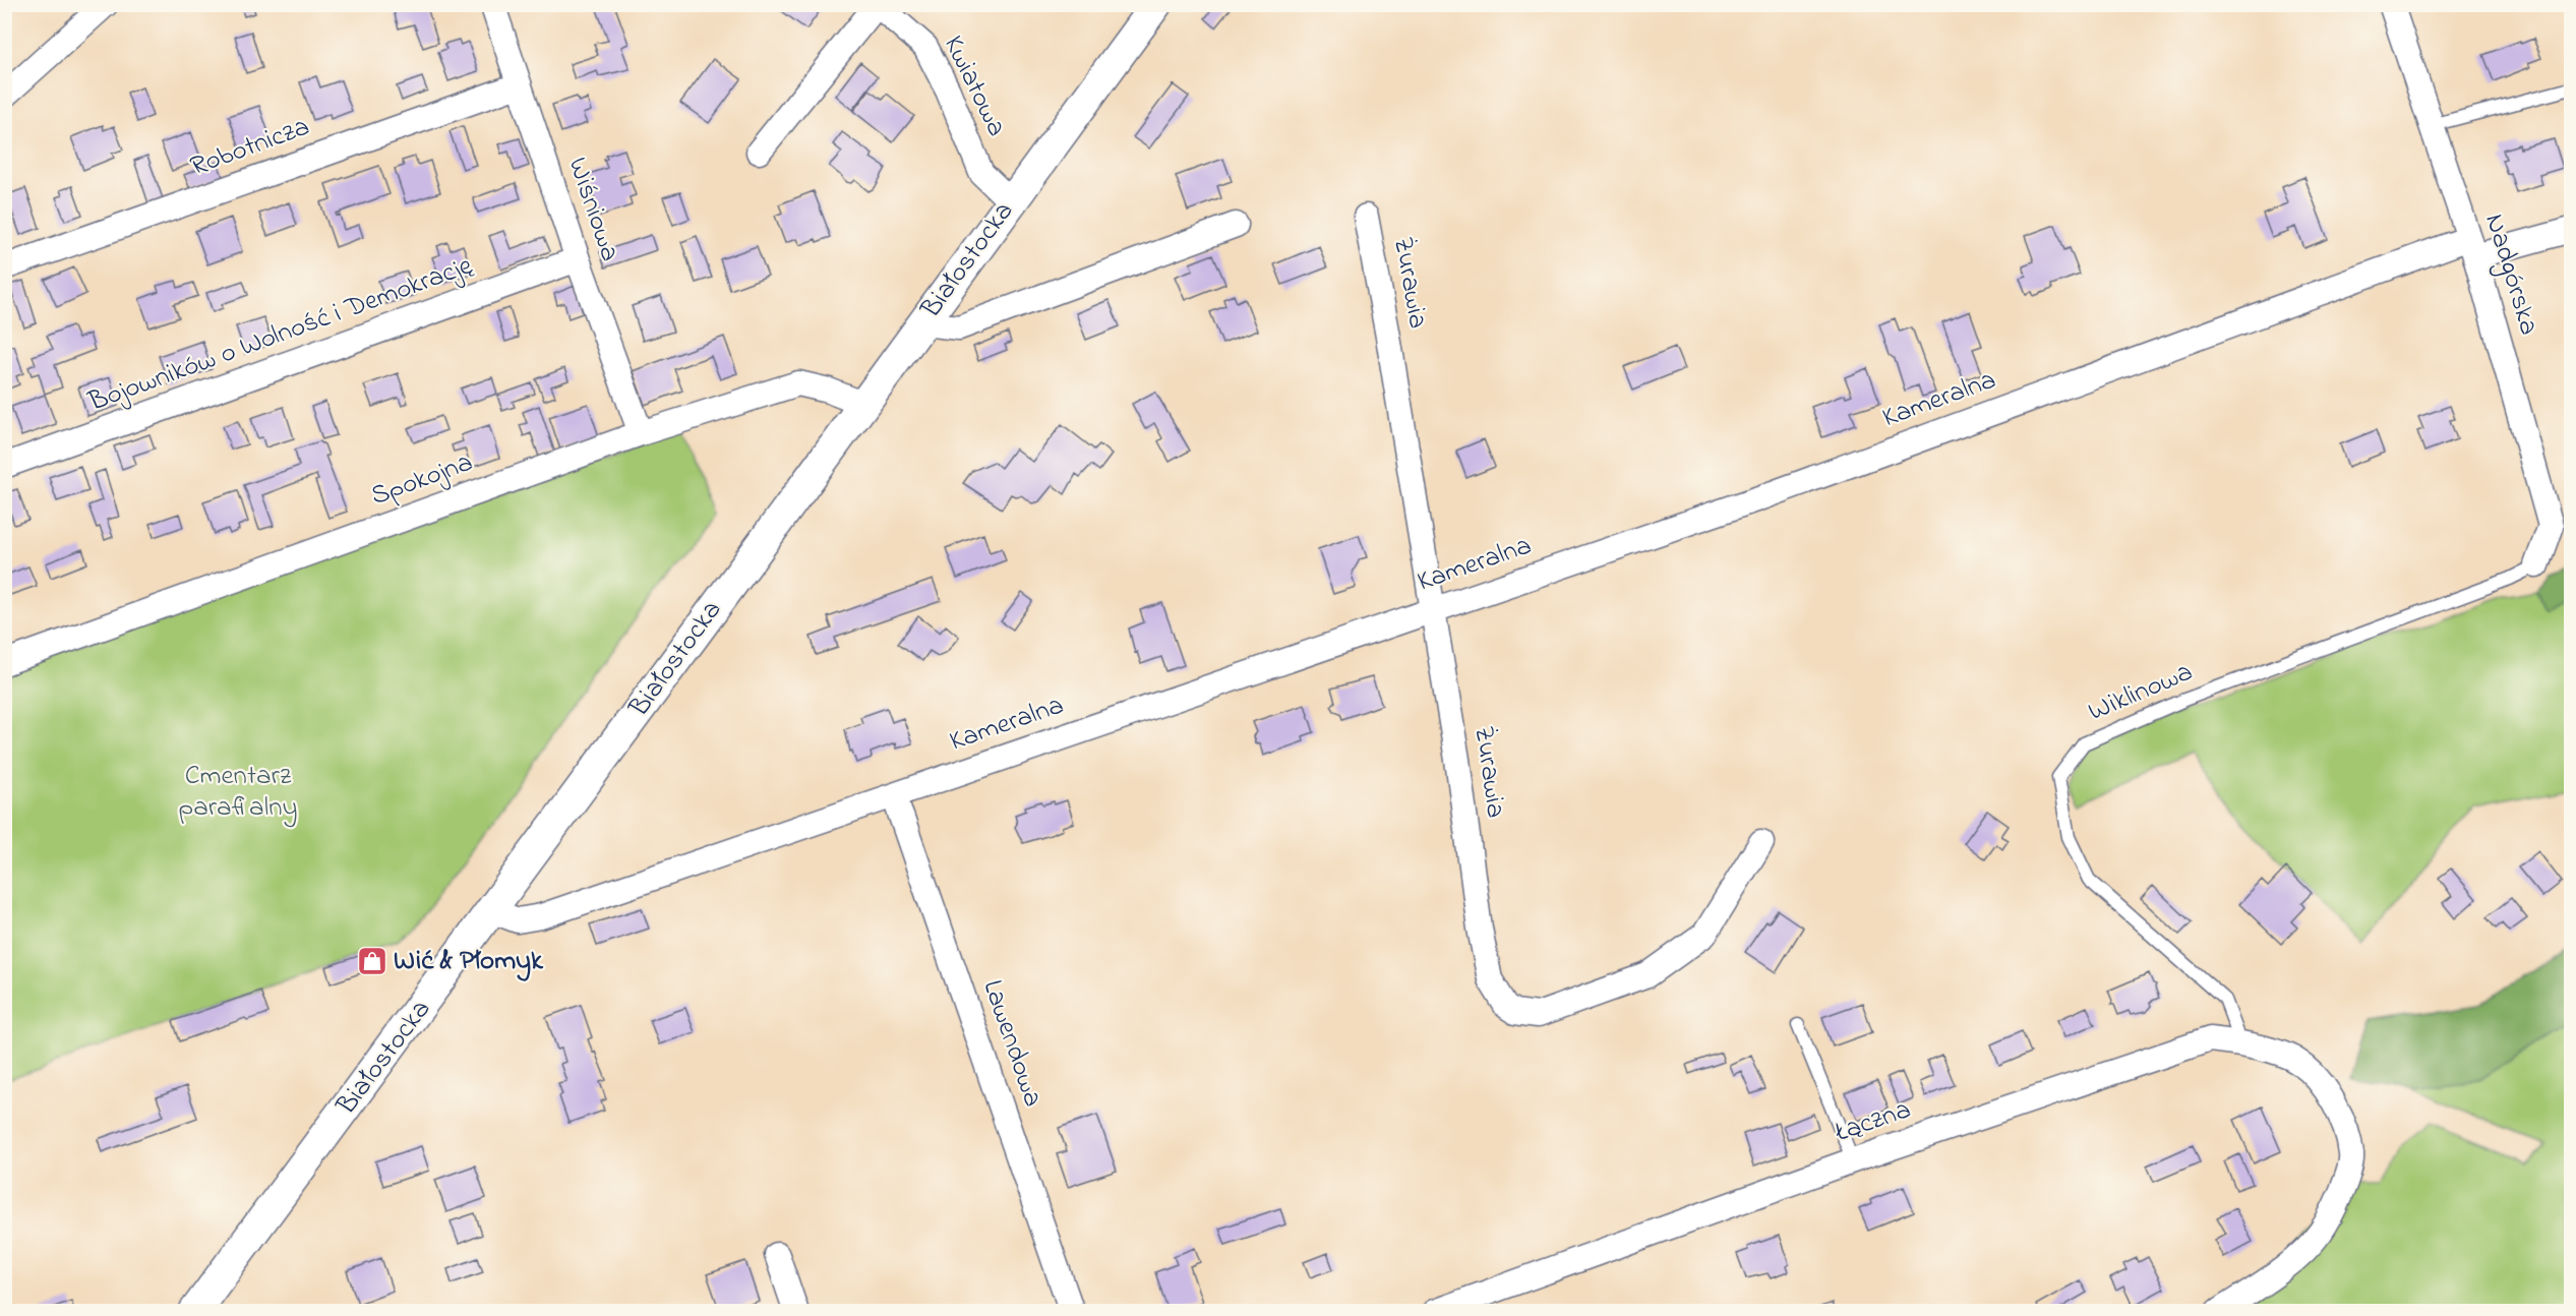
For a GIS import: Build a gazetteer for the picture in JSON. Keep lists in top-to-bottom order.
{
  "streets": {
    "street": [
      "Kwiatowa",
      "Robotnicza",
      "Wiśniowa",
      "Białostocka",
      "Nadgórska",
      "Żurawia",
      "Bojowników o Wolność i Demokrację",
      "Kameralna",
      "Spokojna",
      "Lawendowa",
      "Łączna"
    ],
    "lane": ["Wiklinowa"]
  },
  "crossings": [
    ["Kwiatowa", "Białostocka"],
    ["Robotnicza", "Wiśniowa"],
    ["Wiśniowa", "Bojowników o Wolność i Demokrację"],
    ["Wiśniowa", "Spokojna"],
    ["Białostocka", "Kameralna"],
    ["Białostocka", "Spokojna"],
    ["Nadgórska", "Kameralna"],
    ["Nadgórska", "Wiklinowa"],
    ["Żurawia", "Kameralna"],
    ["Kameralna", "Lawendowa"],
    ["Wiklinowa", "Łączna"]
  ],
  "parks": ["Cmentarz parafialny"],
  "places": {
    "shop": ["Wić & Płomyk"]
  }
}
